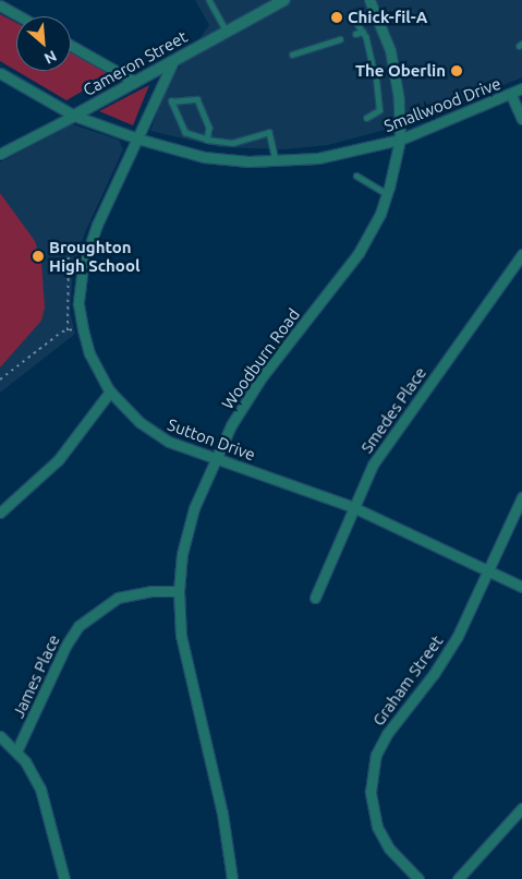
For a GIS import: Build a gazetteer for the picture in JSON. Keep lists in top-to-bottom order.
{
  "streets": {
    "street": [
      "Cameron Street",
      "Smallwood Drive",
      "Woodburn Road",
      "Smedes Place",
      "Sutton Drive",
      "James Place",
      "Graham Street"
    ]
  },
  "crossings": [
    ["Cameron Street", "Smallwood Drive"],
    ["Cameron Street", "Sutton Drive"],
    ["Smallwood Drive", "Woodburn Road"],
    ["Smallwood Drive", "Sutton Drive"],
    ["Woodburn Road", "Sutton Drive"],
    ["Woodburn Road", "James Place"],
    ["Smedes Place", "Sutton Drive"],
    ["Sutton Drive", "Graham Street"]
  ],
  "places": ["Chick-fil-A", "The Oberlin", "Broughton High School"],
  "north": "bottom right"
}
